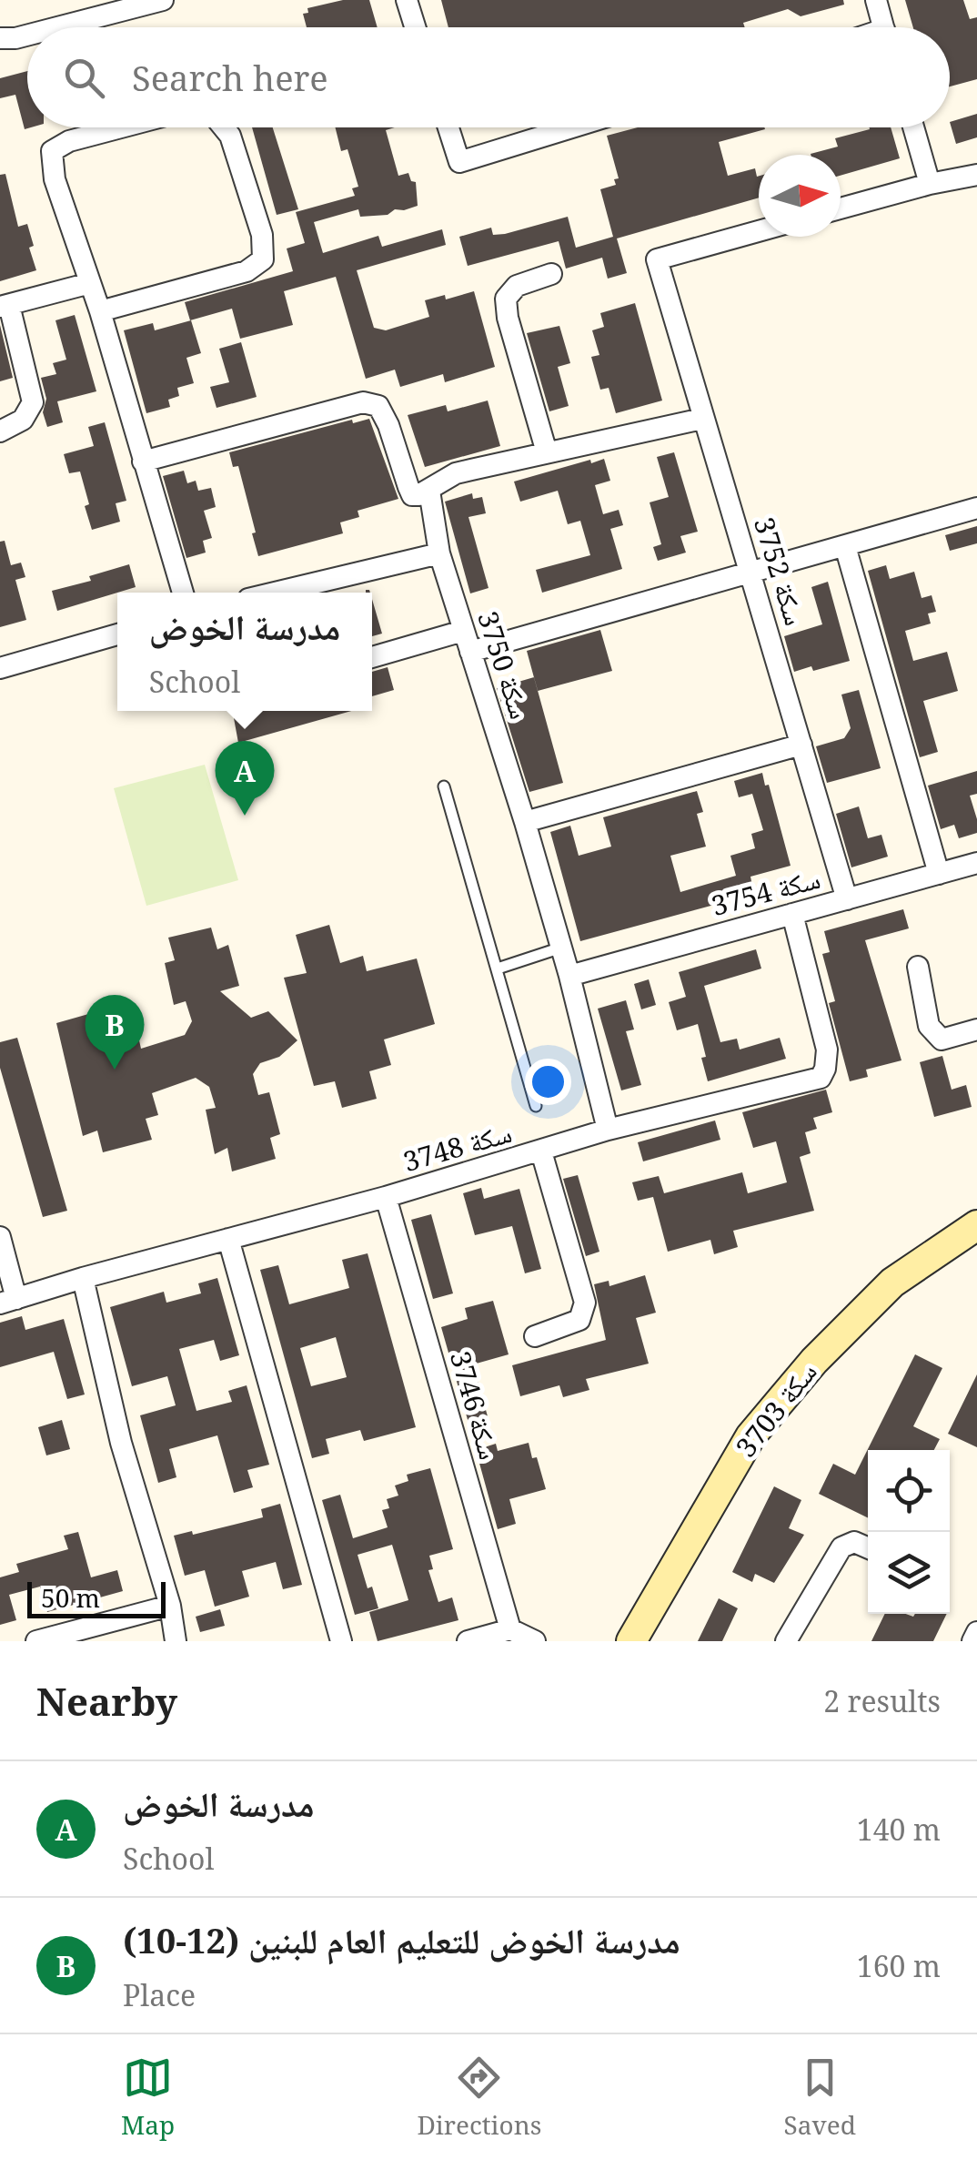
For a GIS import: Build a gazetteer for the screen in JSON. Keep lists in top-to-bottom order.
{
  "streets": {
    "street": [
      "سكة 3752",
      "سكة 3750",
      "سكة 3754",
      "سكة 3748",
      "سكة 3746",
      "سكة 3703"
    ]
  },
  "crossings": [
    ["سكة 3752", "سكة 3754"],
    ["سكة 3750", "سكة 3754"],
    ["سكة 3750", "سكة 3748"],
    ["سكة 3754", "سكة 3748"],
    ["سكة 3748", "سكة 3746"]
  ],
  "scale_bar": "50 m",
  "north": "right",
  "page": {
    "search": "Search here",
    "popup": ["مدرسة الخوض", "School"],
    "pins": ["A", "B"],
    "scale": "50 m",
    "heading": ["Nearby", "2 results"],
    "list": [
      {
        "mark": "A",
        "name": "مدرسة الخوض",
        "note": "School",
        "value": "140 m"
      },
      {
        "mark": "B",
        "name": "مدرسة الخوض للتعليم العام للبنين (12-10)",
        "note": "Place",
        "value": "160 m"
      }
    ],
    "nav": ["Map", "Directions", "Saved"]
  }
}
